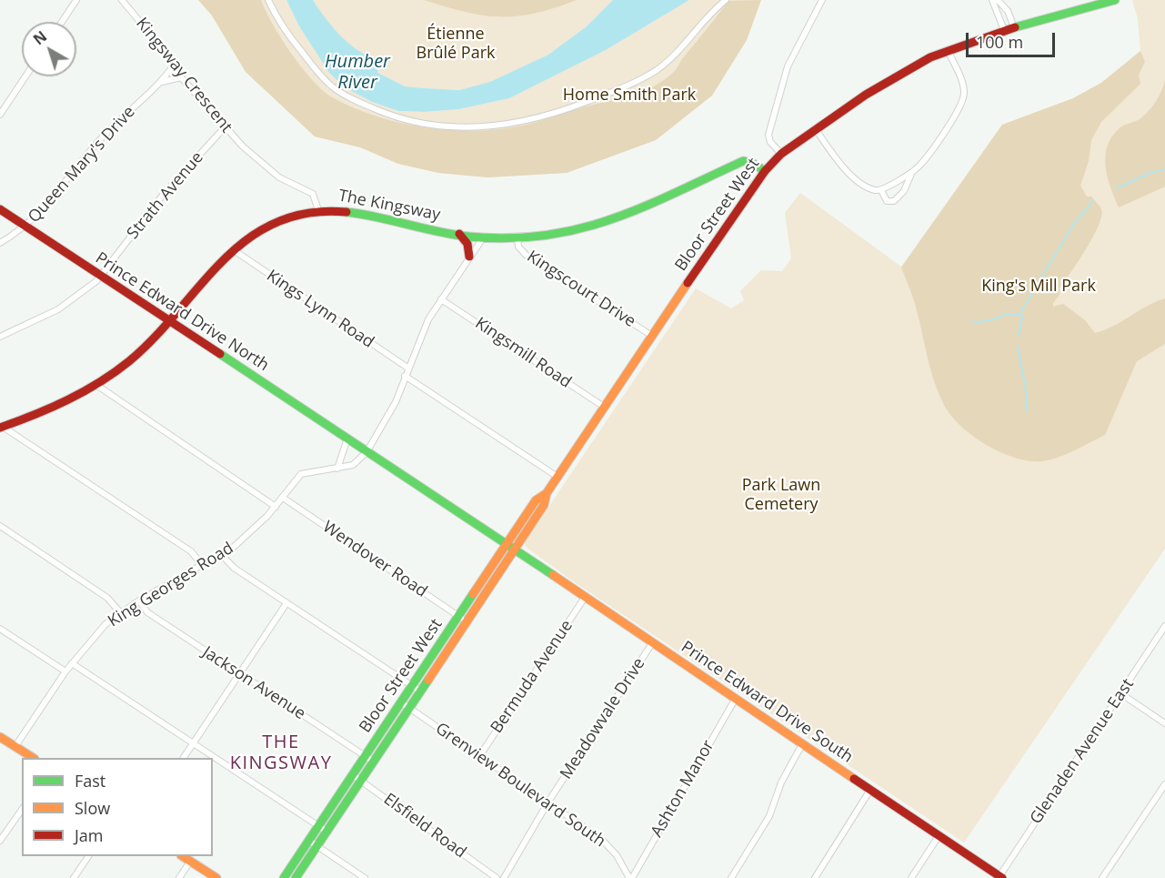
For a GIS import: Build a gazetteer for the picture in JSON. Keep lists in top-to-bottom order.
{
  "streets": {
    "street": [
      "Kingsway Crescent",
      "Queen Mary's Drive",
      "Strath Avenue",
      "The Kingsway",
      "Bloor Street West",
      "Kingscourt Drive",
      "Kings Lynn Road",
      "Prince Edward Drive North",
      "Kingsmill Road",
      "Wendover Road",
      "King Georges Road",
      "Bermuda Avenue",
      "Jackson Avenue",
      "Prince Edward Drive South",
      "Meadowvale Drive",
      "Glenaden Avenue East",
      "Grenview Boulevard South",
      "Ashton Manor",
      "Elsfield Road"
    ]
  },
  "crossings": [
    ["Kingsway Crescent", "Queen Mary's Drive"],
    ["Kingsway Crescent", "Strath Avenue"],
    ["Kingsway Crescent", "The Kingsway"],
    ["Queen Mary's Drive", "Prince Edward Drive North"],
    ["Strath Avenue", "Prince Edward Drive North"],
    ["The Kingsway", "Bloor Street West"],
    ["The Kingsway", "Kingscourt Drive"],
    ["The Kingsway", "Kings Lynn Road"],
    ["The Kingsway", "Prince Edward Drive North"],
    ["The Kingsway", "King Georges Road"],
    ["Bloor Street West", "Kingscourt Drive"],
    ["Bloor Street West", "Prince Edward Drive North"],
    ["Bloor Street West", "Kingsmill Road"],
    ["Bloor Street West", "Wendover Road"],
    ["Bloor Street West", "Jackson Avenue"],
    ["Bloor Street West", "Prince Edward Drive South"],
    ["Bloor Street West", "Grenview Boulevard South"],
    ["Bloor Street West", "Elsfield Road"],
    ["Kings Lynn Road", "King Georges Road"],
    ["Prince Edward Drive North", "King Georges Road"],
    ["Prince Edward Drive North", "Prince Edward Drive South"],
    ["Kingsmill Road", "King Georges Road"],
    ["Wendover Road", "King Georges Road"],
    ["King Georges Road", "Jackson Avenue"],
    ["Bermuda Avenue", "Prince Edward Drive South"],
    ["Bermuda Avenue", "Grenview Boulevard South"],
    ["Prince Edward Drive South", "Meadowvale Drive"],
    ["Prince Edward Drive South", "Glenaden Avenue East"],
    ["Prince Edward Drive South", "Ashton Manor"],
    ["Meadowvale Drive", "Grenview Boulevard South"],
    ["Grenview Boulevard South", "Ashton Manor"]
  ],
  "districts": ["THE KINGSWAY"],
  "water": ["Humber River"],
  "parks": [
    "Étienne Brûlé Park",
    "Home Smith Park",
    "King's Mill Park",
    "Park Lawn Cemetery"
  ],
  "legend": ["Fast", "Slow", "Jam"],
  "scale_bar": "100 m",
  "north": "top left"
}
